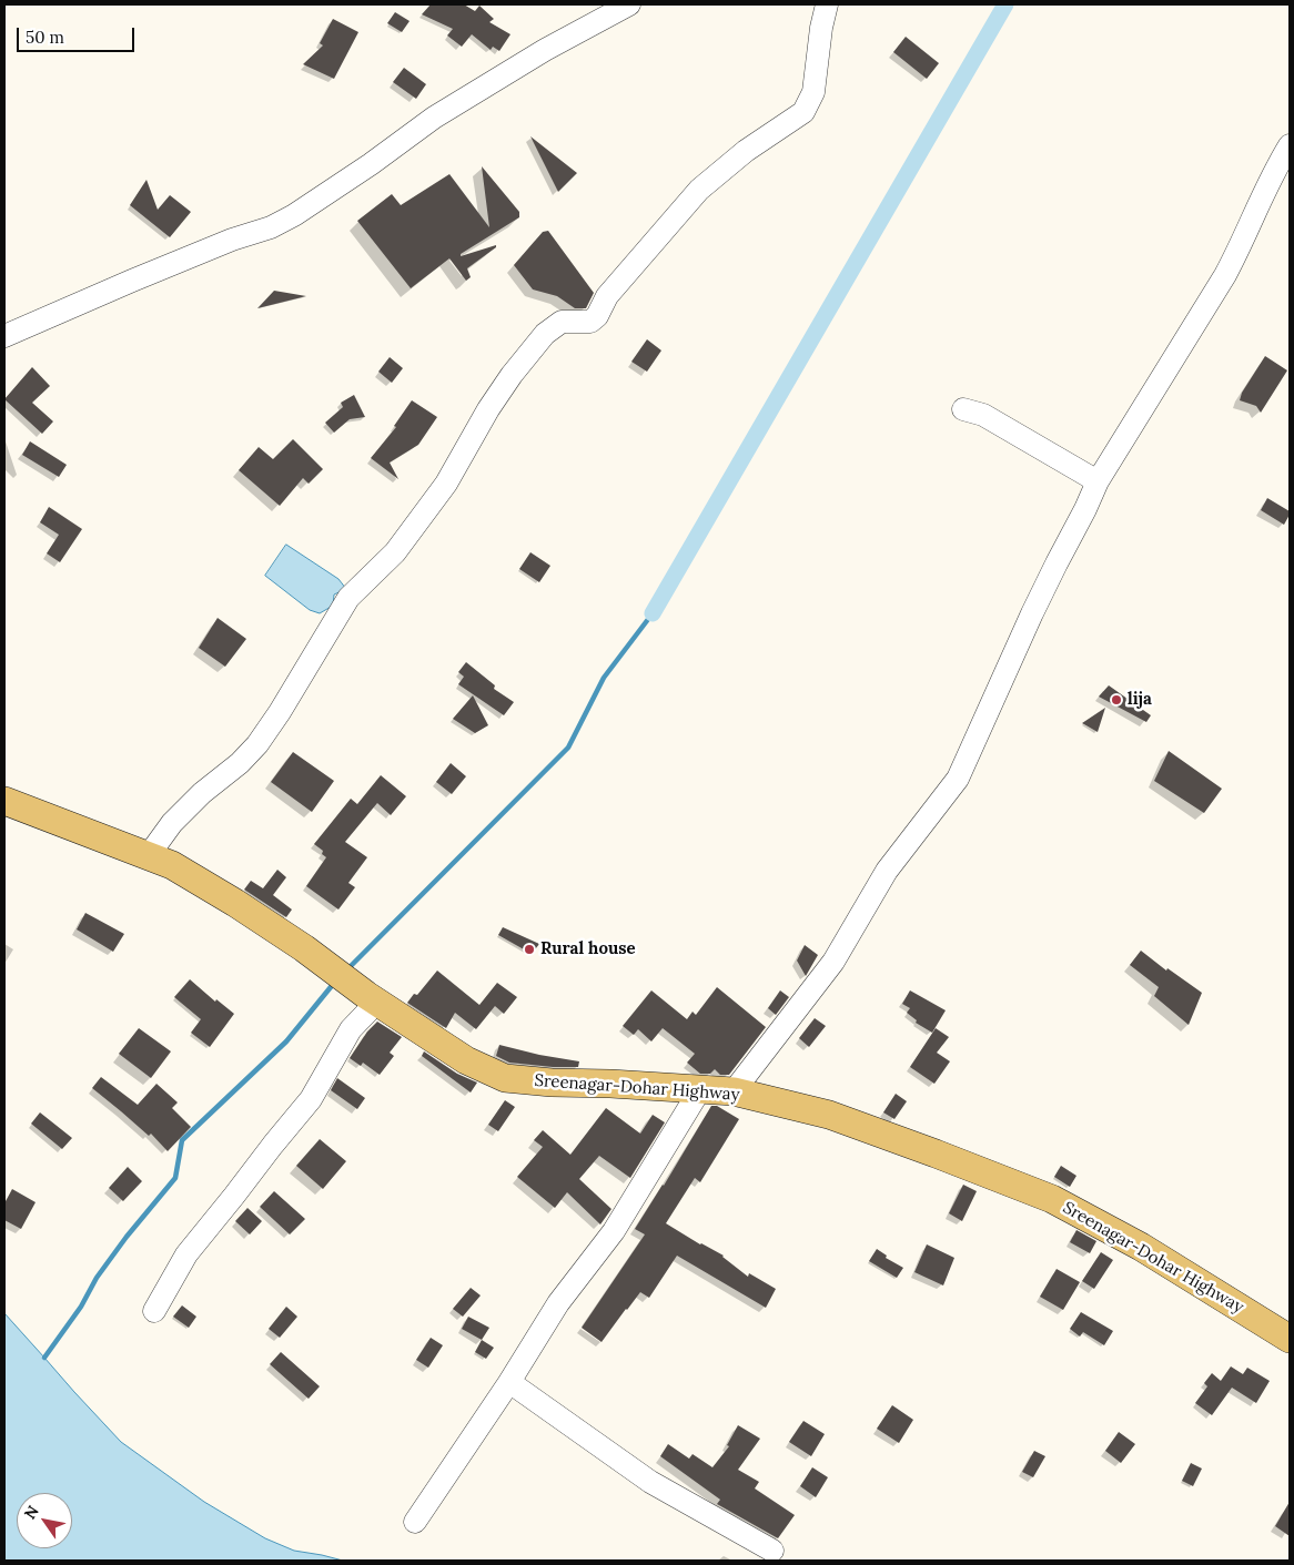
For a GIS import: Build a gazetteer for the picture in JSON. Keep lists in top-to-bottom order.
{
  "streets": {
    "main road": ["Sreenagar-Dohar Highway"]
  },
  "places": ["lija", "Rural house"],
  "scale_bar": "50 m",
  "north": "top left"
}
